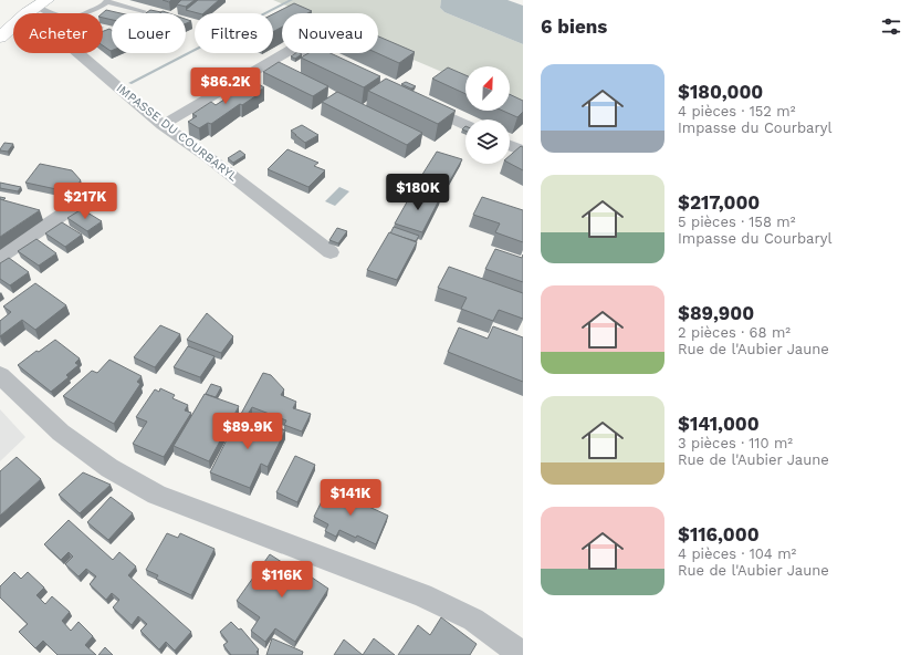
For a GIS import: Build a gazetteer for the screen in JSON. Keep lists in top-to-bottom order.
{
  "streets": {
    "street": ["IMPASSE DU COURBARYL"]
  },
  "north": "top right",
  "page": {
    "heading": "6 biens",
    "chip": [
      "Acheter",
      "Louer",
      "Filtres",
      "Nouveau"
    ],
    "list": [
      {
        "name": "$180,000",
        "note": "4 pièces · 152 m² · Impasse du Courbaryl"
      },
      {
        "name": "$217,000",
        "note": "5 pièces · 158 m² · Impasse du Courbaryl"
      },
      {
        "name": "$89,900",
        "note": "2 pièces · 68 m² · Rue de l'Aubier Jaune"
      },
      {
        "name": "$141,000",
        "note": "3 pièces · 110 m² · Rue de l'Aubier Jaune"
      },
      {
        "name": "$116,000",
        "note": "4 pièces · 104 m² · Rue de l'Aubier Jaune"
      }
    ],
    "price": [
      "$86.2K",
      "$180K",
      "$217K",
      "$89.9K",
      "$141K",
      "$116K"
    ]
  }
}
